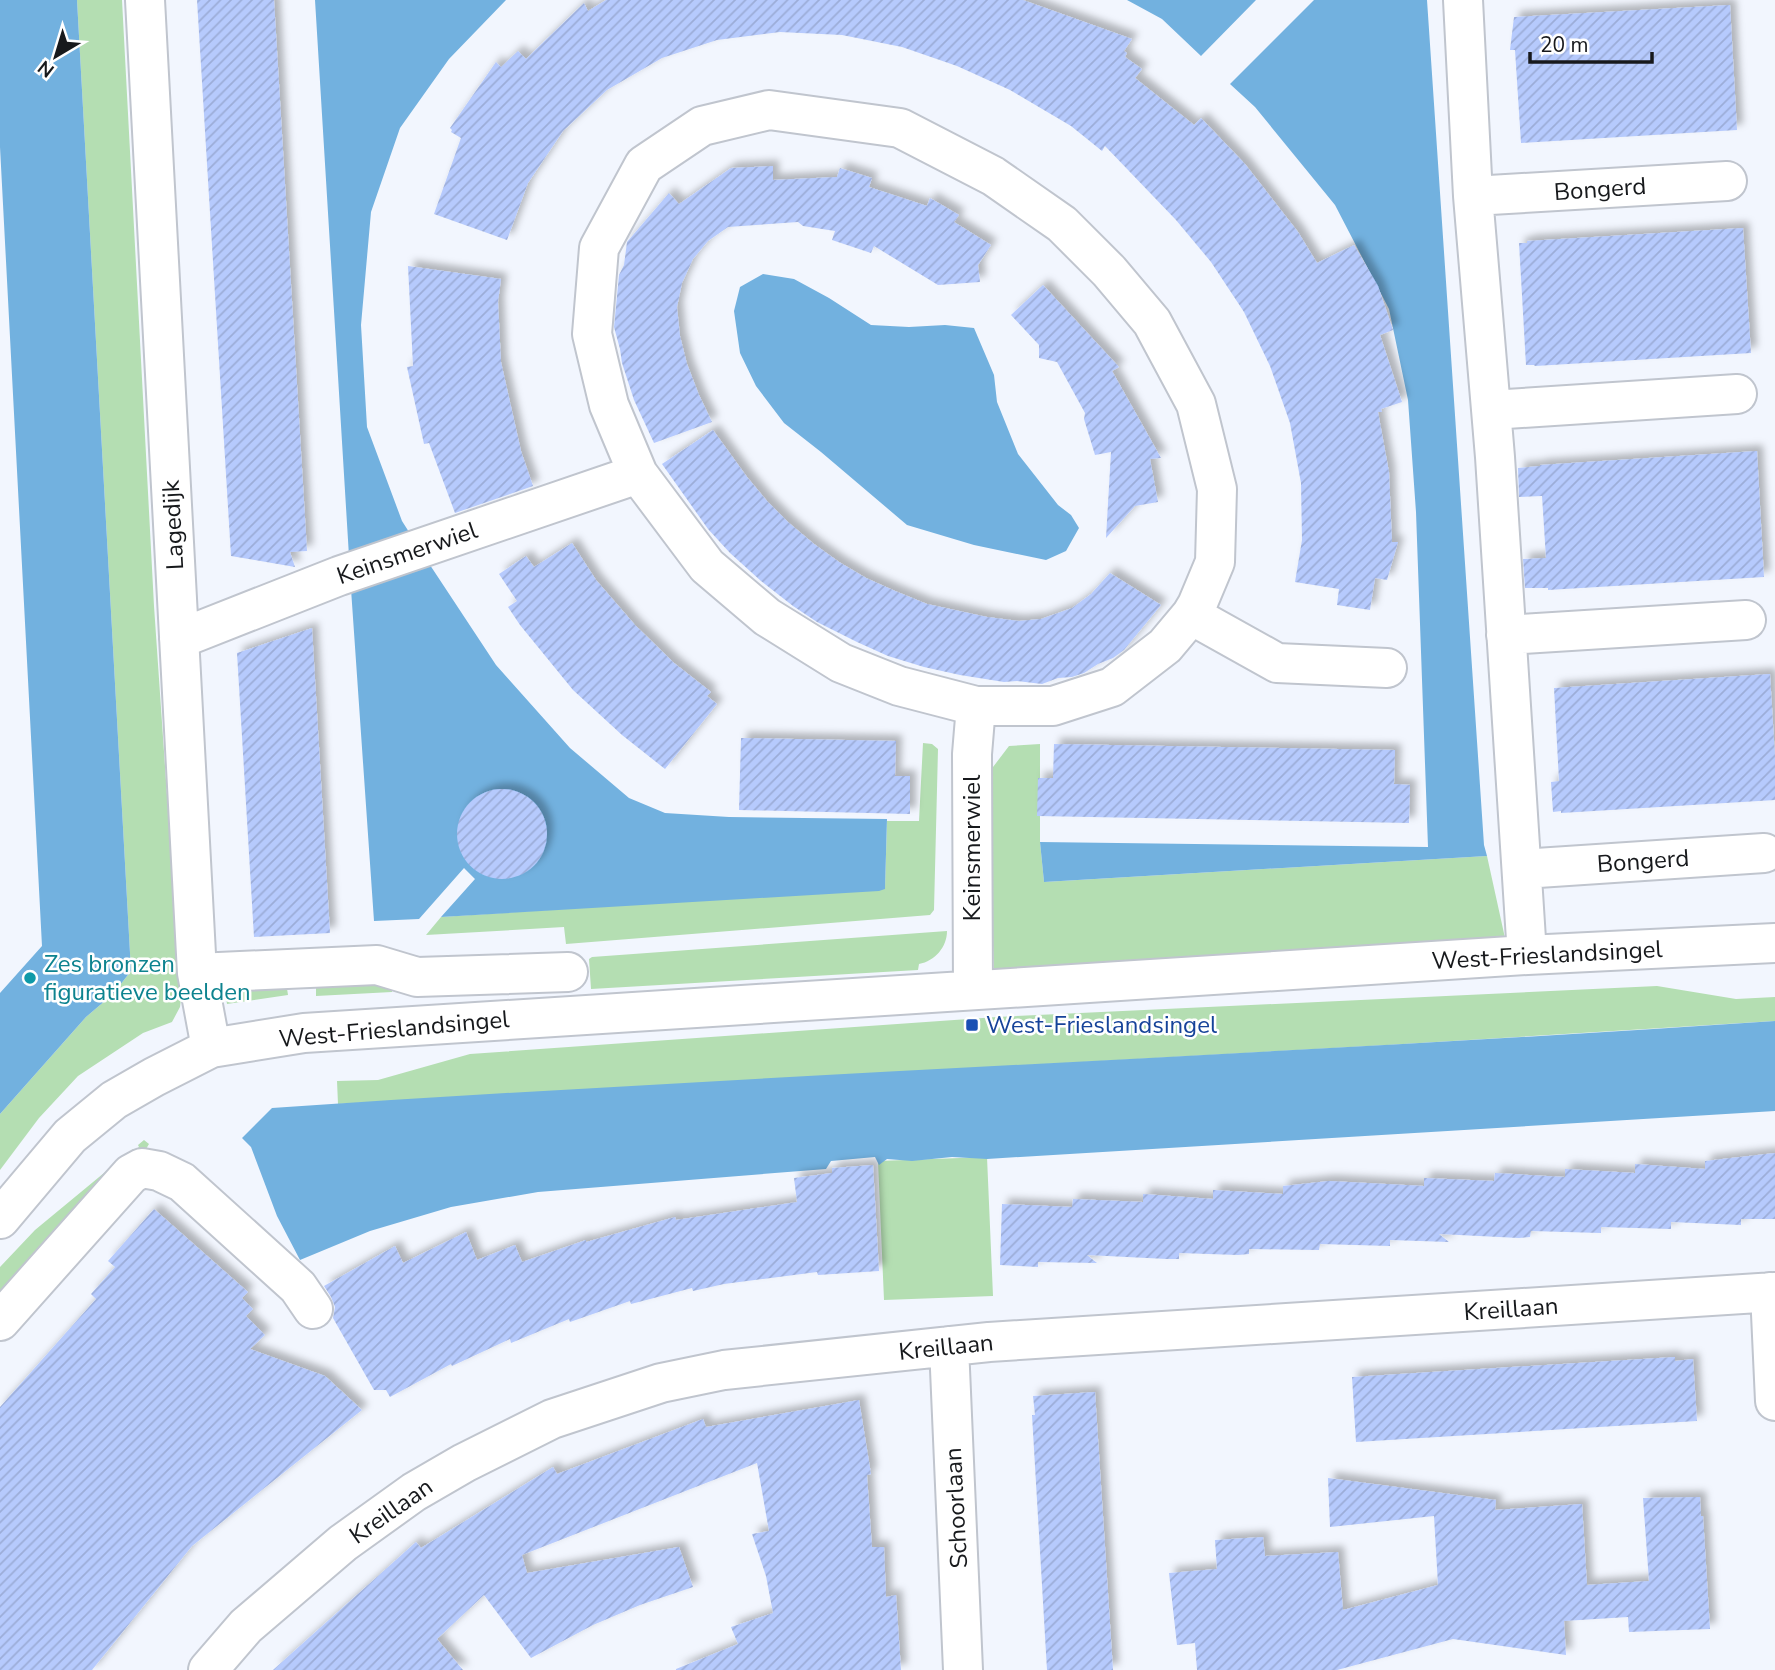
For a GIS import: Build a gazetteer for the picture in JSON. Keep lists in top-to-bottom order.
{
  "streets": {
    "street": [
      "Bongerd",
      "Lagedijk",
      "Keinsmerwiel",
      "West-Frieslandsingel",
      "Kreillaan",
      "Schoorlaan"
    ]
  },
  "crossings": [
    ["Lagedijk", "Keinsmerwiel"],
    ["Lagedijk", "West-Frieslandsingel"],
    ["Keinsmerwiel", "West-Frieslandsingel"],
    ["Kreillaan", "Schoorlaan"]
  ],
  "places": {
    "other": ["Zes bronzen figuratieve beelden"],
    "transit": ["West-Frieslandsingel"]
  },
  "scale_bar": "20 m",
  "north": "bottom left"
}
